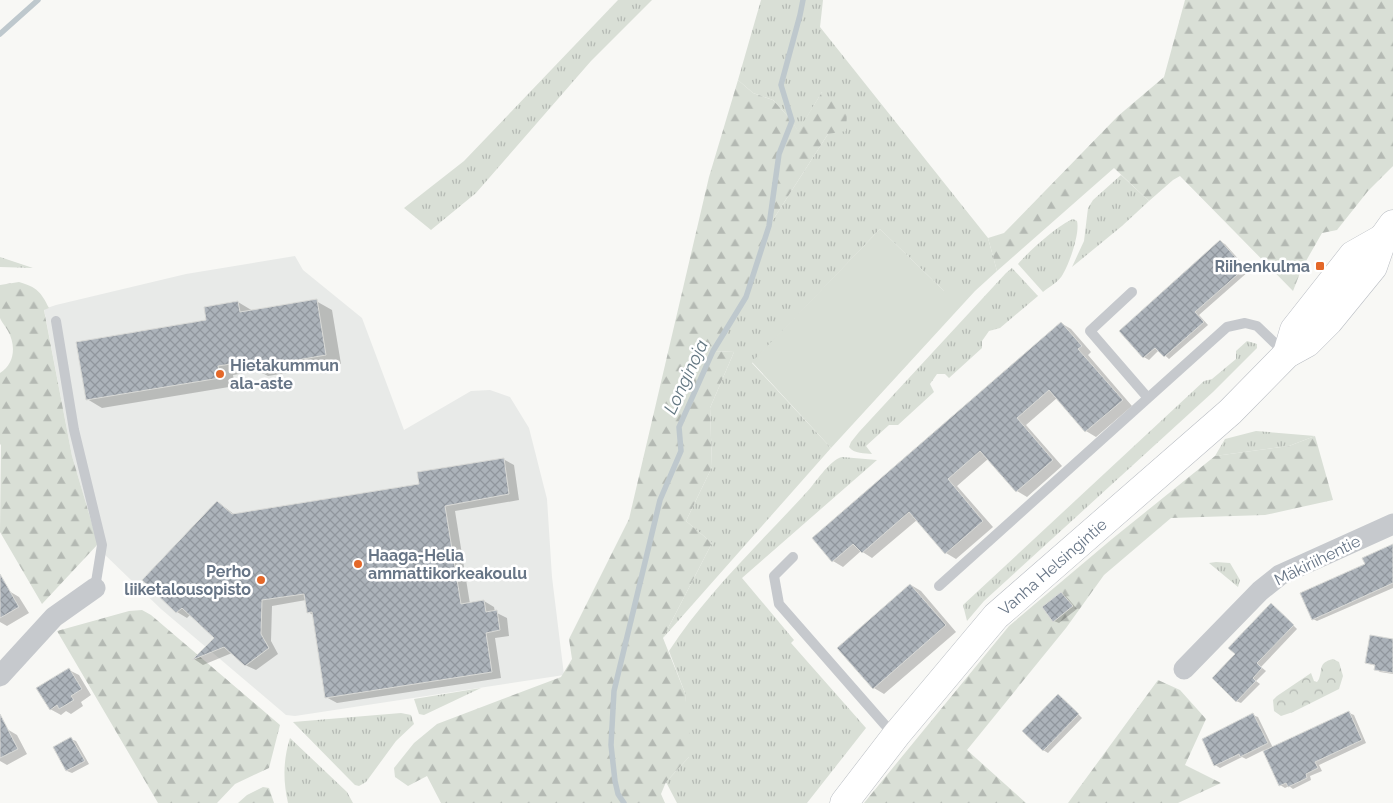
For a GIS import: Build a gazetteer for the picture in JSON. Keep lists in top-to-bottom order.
{
  "streets": {
    "main road": ["Vanha Helsingintie"],
    "street": ["Mäkiriihentie"]
  },
  "water": ["Longinoja"],
  "places": {
    "transit": ["Riihenkulma"],
    "other": ["Hietakummun ala-aste", "Haaga-Helia ammattikorkeakoulu", "Perho liiketalousopisto"]
  }
}
